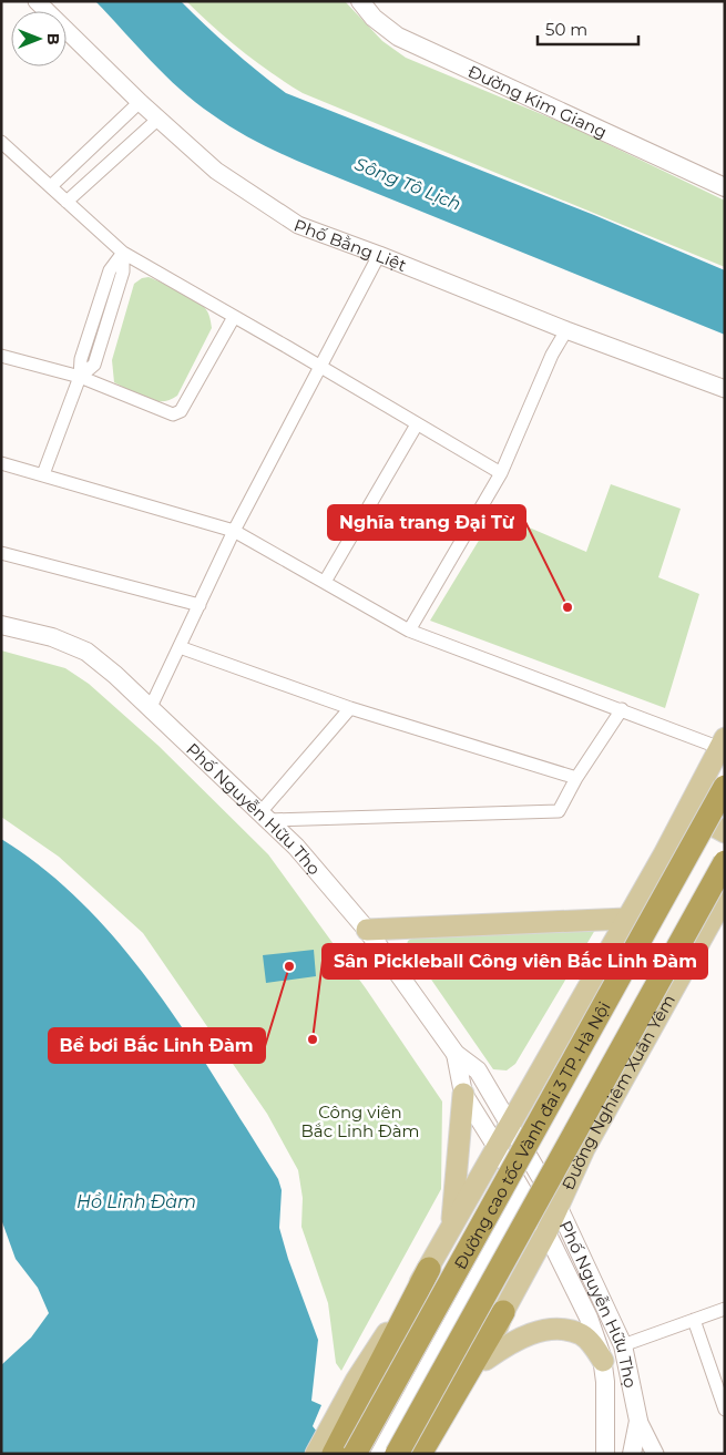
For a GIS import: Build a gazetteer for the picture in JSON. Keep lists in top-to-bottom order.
{
  "streets": {
    "highway": ["Đường cao tốc Vành đai 3 TP. Hà Nội"],
    "main road": ["Đường Kim Giang", "Phố Nguyễn Hữu Thọ", "Đường Nghiêm Xuân Yêm"],
    "street": ["Phố Bằng Liệt"]
  },
  "crossings": [
    ["Phố Nguyễn Hữu Thọ", "Đường Nghiêm Xuân Yêm"]
  ],
  "water": ["Sông Tô Lịch", "Hồ Linh Đàm"],
  "parks": ["Công viên Bắc Linh Đàm"],
  "places": ["Nghĩa trang Đại Từ", "Bể bơi Bắc Linh Đàm", "Sân Pickleball Công viên Bắc Linh Đàm"],
  "scale_bar": "50 m",
  "north": "right"
}
